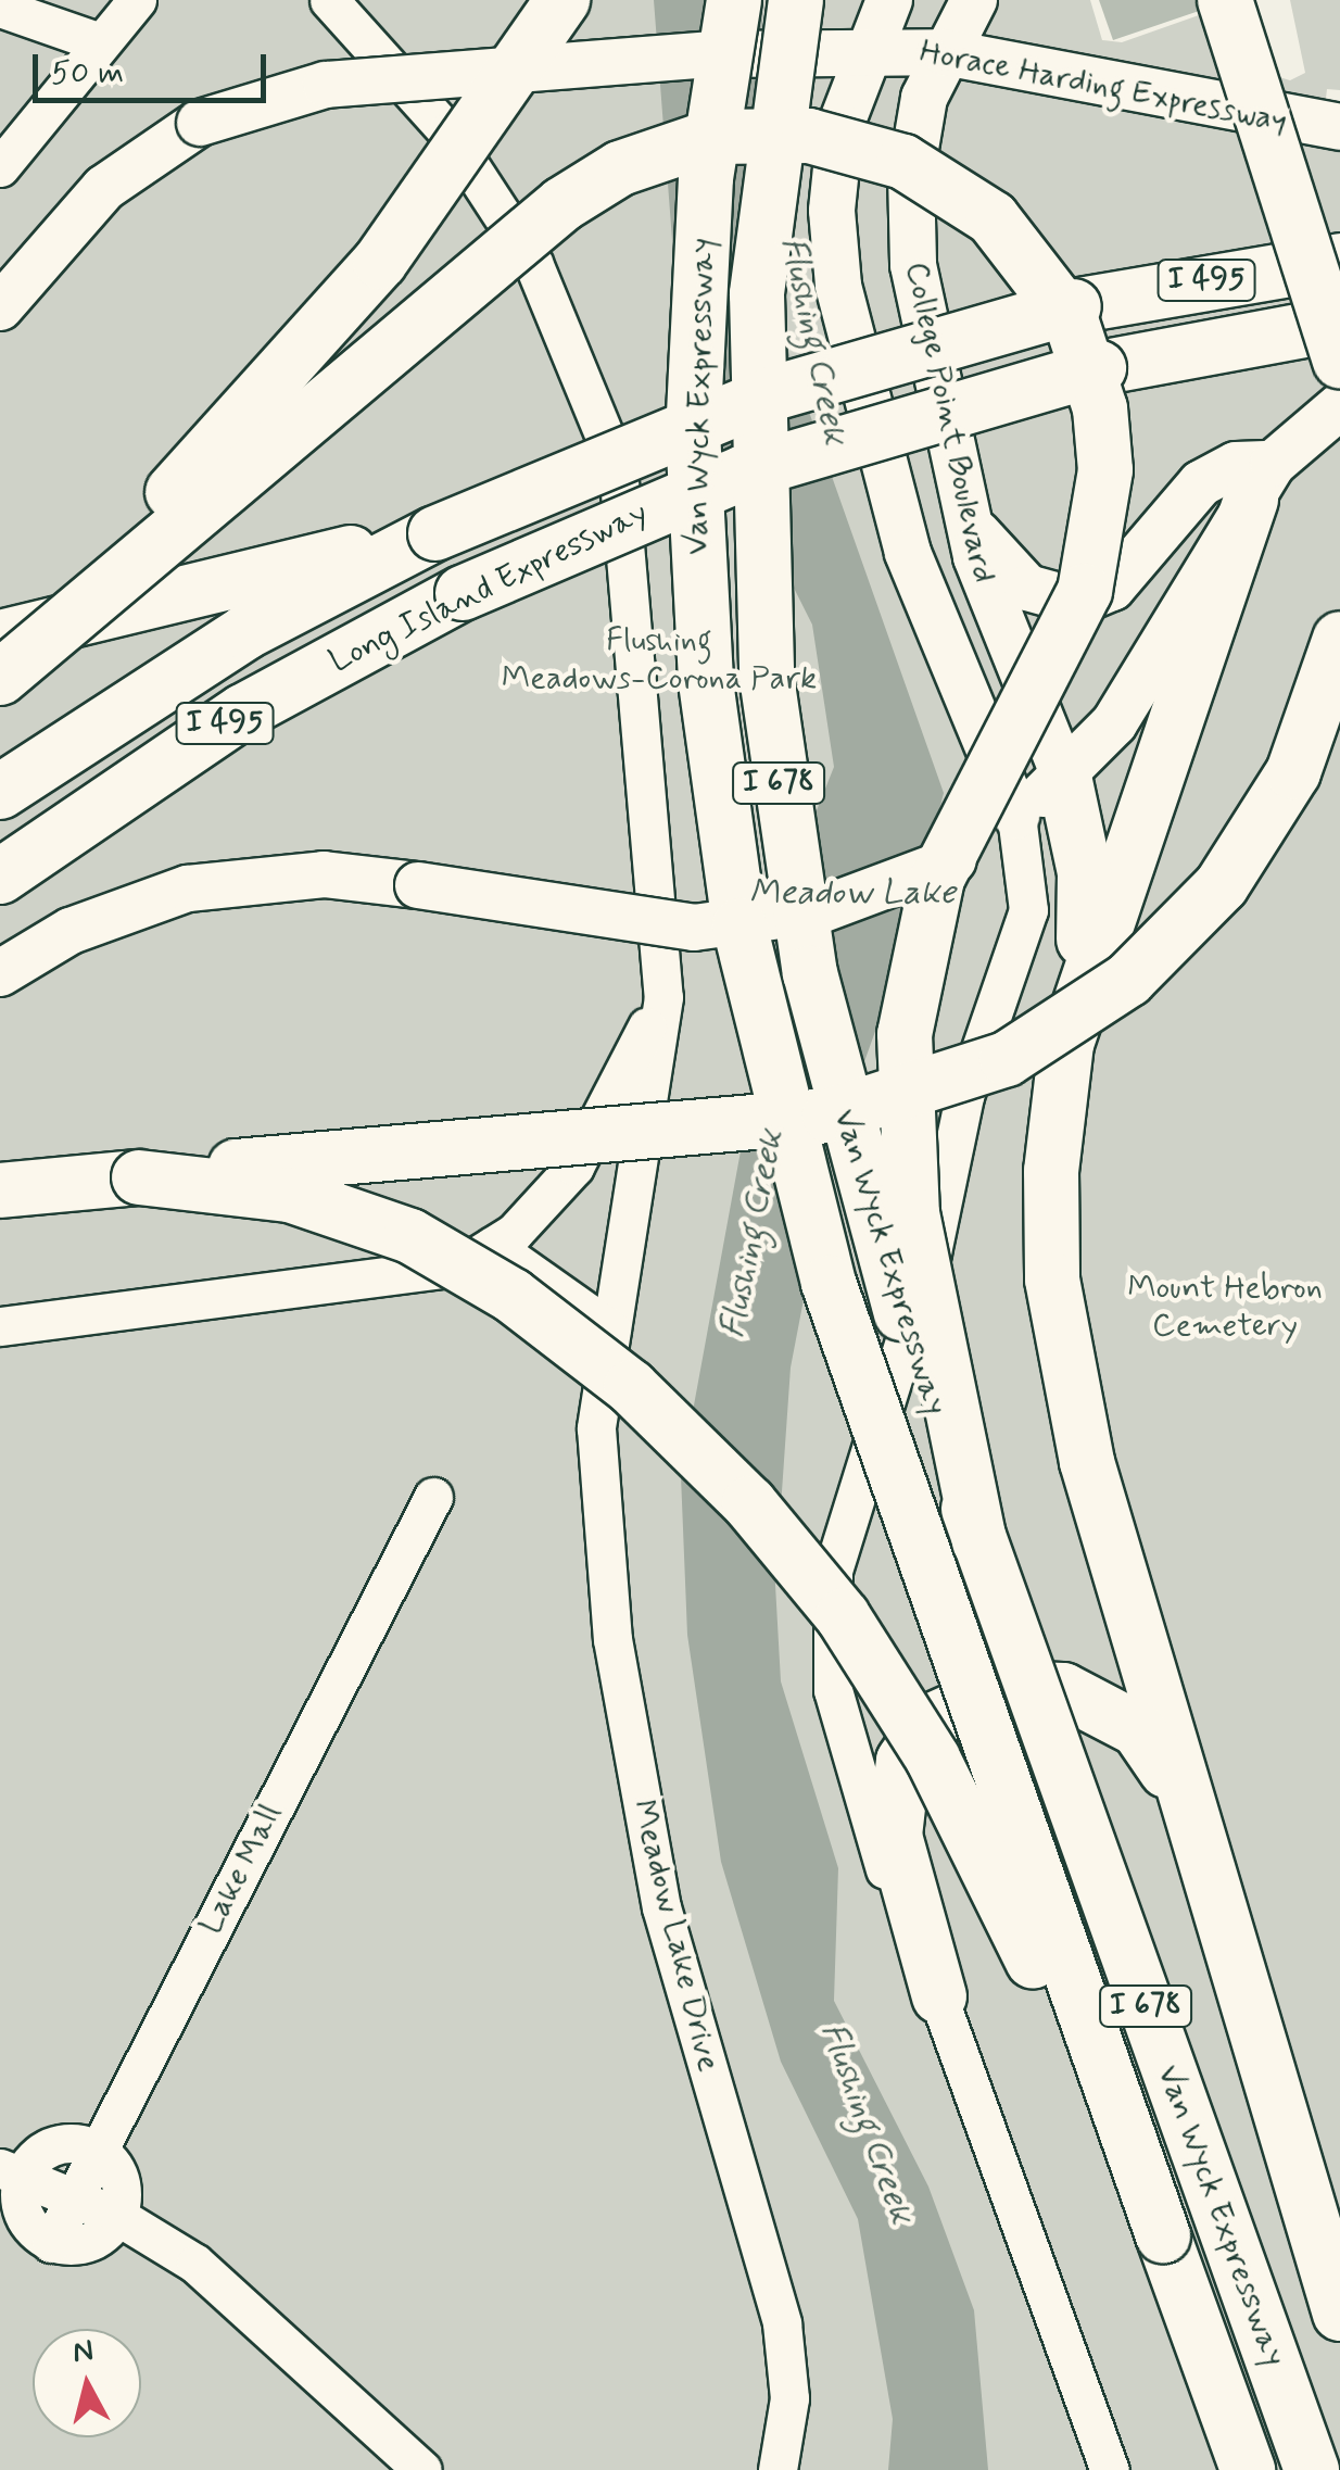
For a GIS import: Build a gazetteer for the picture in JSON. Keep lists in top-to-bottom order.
{
  "streets": {
    "highway": [
      "I 495",
      "Van Wyck Expressway",
      "Long Island Expressway",
      "I 678"
    ],
    "main road": ["Horace Harding Expressway", "College Point Boulevard"],
    "street": ["Lake Mall", "Meadow Lake Drive"]
  },
  "crossings": [
    ["Horace Harding Expressway", "Van Wyck Expressway"],
    ["Horace Harding Expressway", "College Point Boulevard"]
  ],
  "water": ["Flushing Creek", "Meadow Lake"],
  "parks": ["Flushing Meadows-Corona Park", "Mount Hebron Cemetery"],
  "scale_bar": "50 m",
  "north": "top"
}
